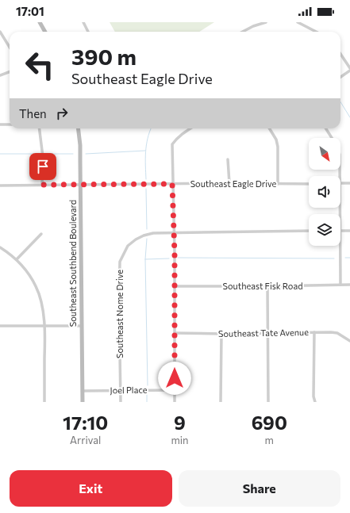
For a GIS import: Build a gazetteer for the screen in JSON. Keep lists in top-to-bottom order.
{
  "streets": {
    "street": [
      "Southeast Eagle Drive",
      "Southeast Southbend Boulevard",
      "Southeast Fisk Road",
      "Southeast Nome Drive",
      "Southeast Tate Avenue",
      "Joel Place"
    ]
  },
  "crossings": [
    ["Southeast Eagle Drive", "Southeast Southbend Boulevard"],
    ["Southeast Southbend Boulevard", "Joel Place"],
    ["Southeast Nome Drive", "Joel Place"]
  ],
  "north": "bottom right",
  "page": {
    "status": "17:01",
    "turn": ["390 m", "Southeast Eagle Drive"],
    "then": "Then",
    "eta": [
      "17:10",
      "Arrival",
      "9",
      "min",
      "690",
      "m"
    ],
    "buttons": ["Exit", "Share"]
  }
}
